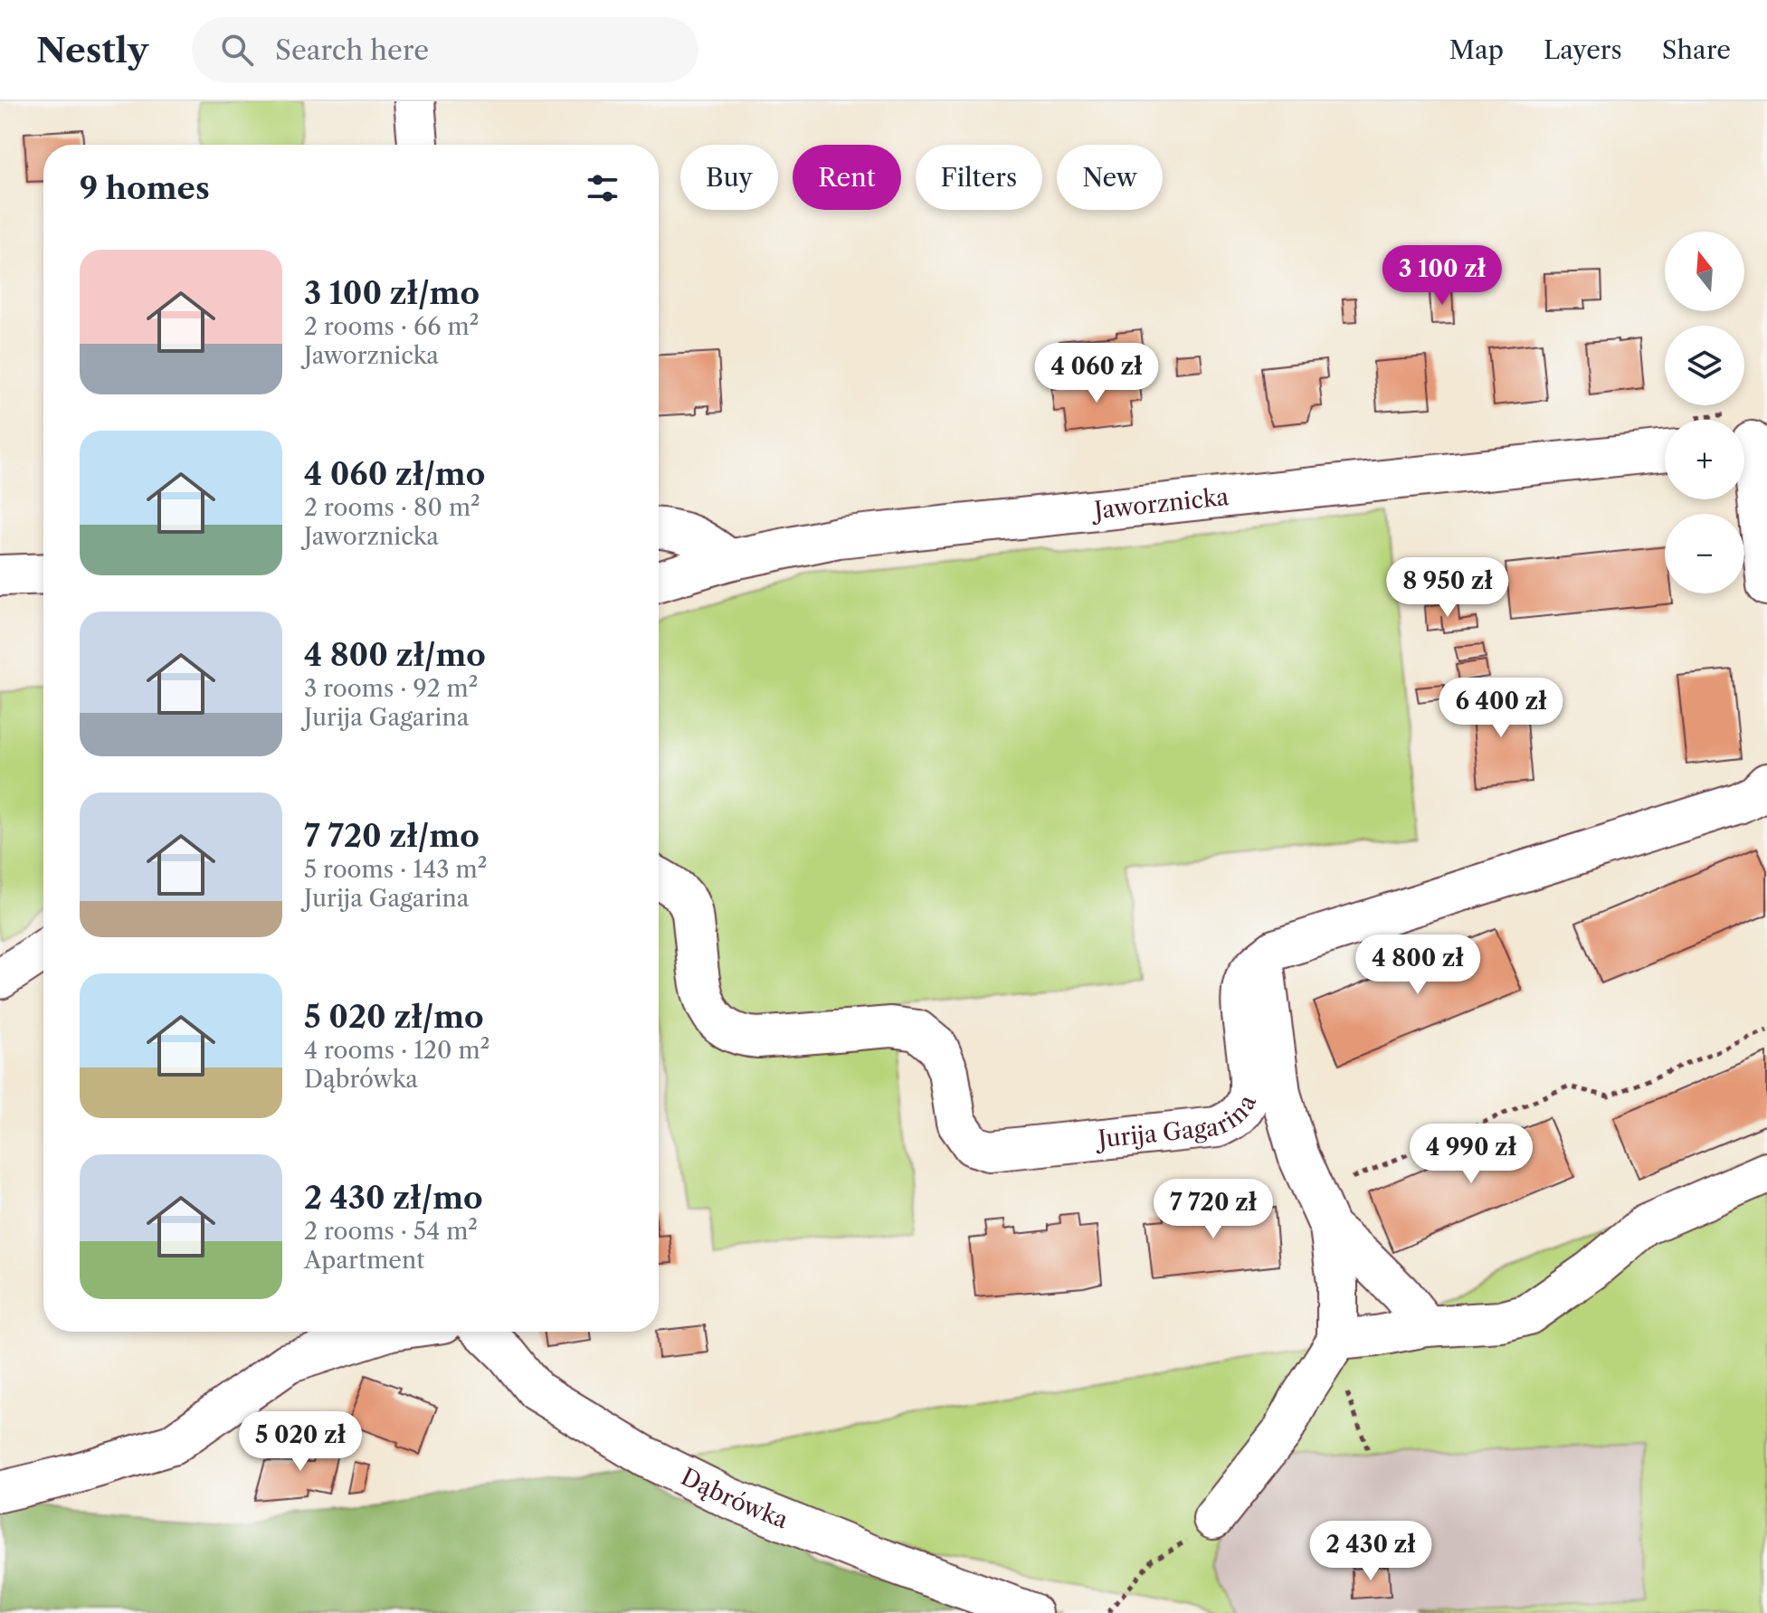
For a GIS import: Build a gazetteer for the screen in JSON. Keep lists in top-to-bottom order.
{
  "streets": {
    "street": ["Jaworznicka", "Jurija Gagarina", "Dąbrówka"]
  },
  "north": "top",
  "page": {
    "header": "Nestly",
    "search": "Search here",
    "nav": ["Map", "Layers", "Share"],
    "chip": [
      "Buy",
      "Rent",
      "Filters",
      "New"
    ],
    "heading": "9 homes",
    "map_buttons": ["+", "−"],
    "list": [
      {
        "name": "3 100 zł/mo",
        "note": "2 rooms · 66 m² · Jaworznicka"
      },
      {
        "name": "4 060 zł/mo",
        "note": "2 rooms · 80 m² · Jaworznicka"
      },
      {
        "name": "4 800 zł/mo",
        "note": "3 rooms · 92 m² · Jurija Gagarina"
      },
      {
        "name": "7 720 zł/mo",
        "note": "5 rooms · 143 m² · Jurija Gagarina"
      },
      {
        "name": "5 020 zł/mo",
        "note": "4 rooms · 120 m² · Dąbrówka"
      },
      {
        "name": "2 430 zł/mo",
        "note": "2 rooms · 54 m² · Apartment"
      }
    ],
    "price": [
      "3 100 zł",
      "4 060 zł",
      "8 950 zł",
      "6 400 zł",
      "4 800 zł",
      "4 990 zł",
      "7 720 zł",
      "5 020 zł",
      "2 430 zł"
    ]
  }
}
